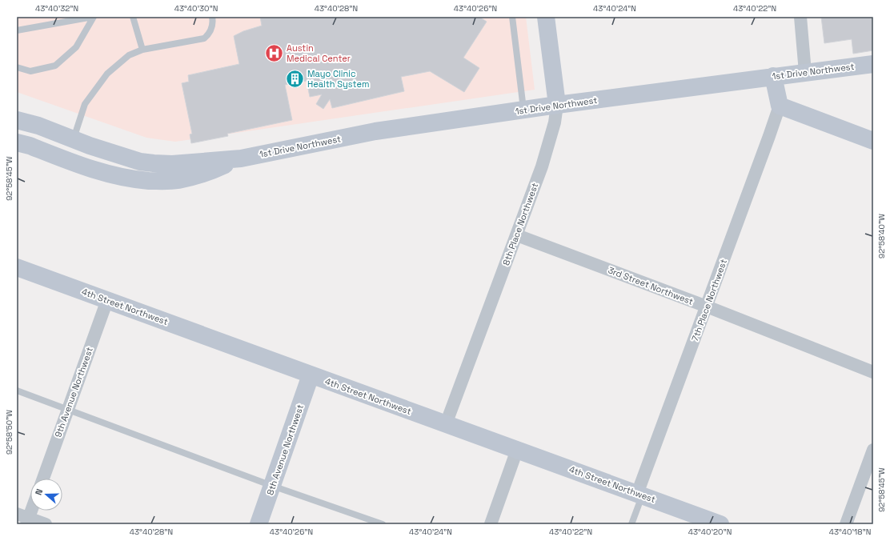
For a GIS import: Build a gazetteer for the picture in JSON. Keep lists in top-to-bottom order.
{
  "streets": {
    "street": [
      "1st Drive Northwest",
      "8th Place Northwest",
      "3rd Street Northwest",
      "7th Place Northwest",
      "4th Street Northwest",
      "9th Avenue Northwest",
      "8th Avenue Northwest"
    ]
  },
  "crossings": [
    ["1st Drive Northwest", "8th Place Northwest"],
    ["8th Place Northwest", "3rd Street Northwest"],
    ["8th Place Northwest", "4th Street Northwest"],
    ["3rd Street Northwest", "7th Place Northwest"],
    ["7th Place Northwest", "4th Street Northwest"],
    ["4th Street Northwest", "9th Avenue Northwest"],
    ["4th Street Northwest", "8th Avenue Northwest"]
  ],
  "places": {
    "hospital": ["Austin Medical Center"],
    "building": ["Mayo Clinic Health System"]
  },
  "north": "left",
  "coordinates": [
    "43°40'32\"N",
    "43°40'30\"N",
    "43°40'28\"N",
    "43°40'26\"N",
    "43°40'24\"N",
    "43°40'22\"N",
    "92°58'45\"W",
    "92°58'40\"W",
    "92°58'50\"W",
    "43°40'20\"N",
    "43°40'18\"N"
  ]
}
